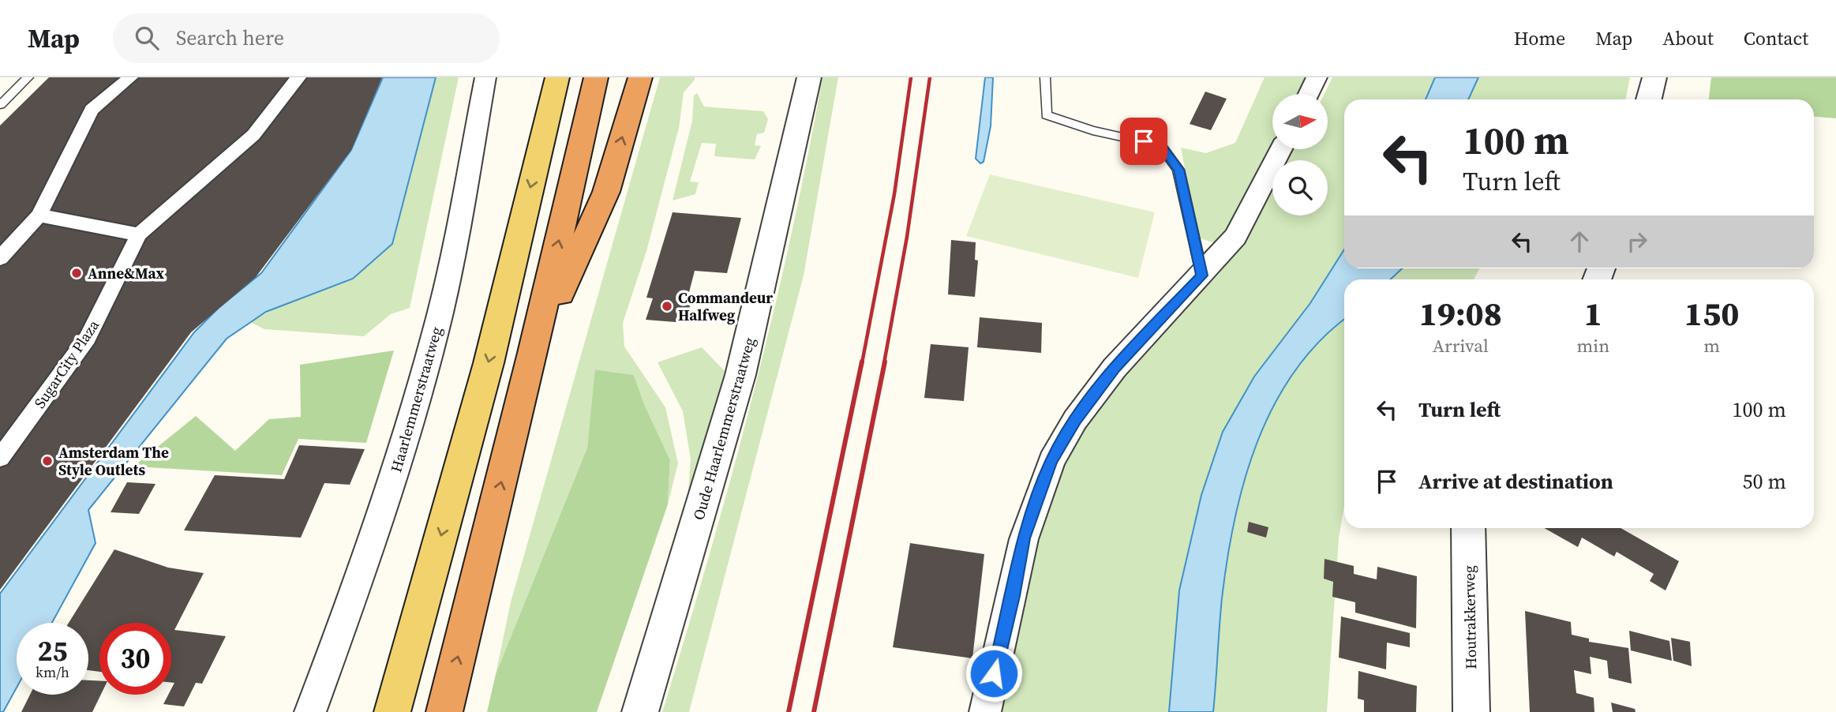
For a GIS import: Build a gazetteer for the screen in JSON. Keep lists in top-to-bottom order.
{
  "streets": {
    "street": [
      "SugarCity Plaza",
      "Haarlemmerstraatweg",
      "Oude Haarlemmerstraatweg",
      "Houtrakkerweg"
    ]
  },
  "places": ["Anne&Max", "Commandeur Halfweg", "Amsterdam The Style Outlets"],
  "north": "right",
  "page": {
    "header": "Map",
    "search": "Search here",
    "nav": [
      "Home",
      "Map",
      "About",
      "Contact"
    ],
    "turn": ["100 m", "Turn left"],
    "eta": [
      "19:08",
      "Arrival",
      "1",
      "min",
      "150",
      "m"
    ],
    "list": [
      {
        "name": "Turn left",
        "value": "100 m"
      },
      {
        "name": "Arrive at destination",
        "value": "50 m"
      }
    ],
    "speed": "25 km/h",
    "limit": "30"
  }
}
